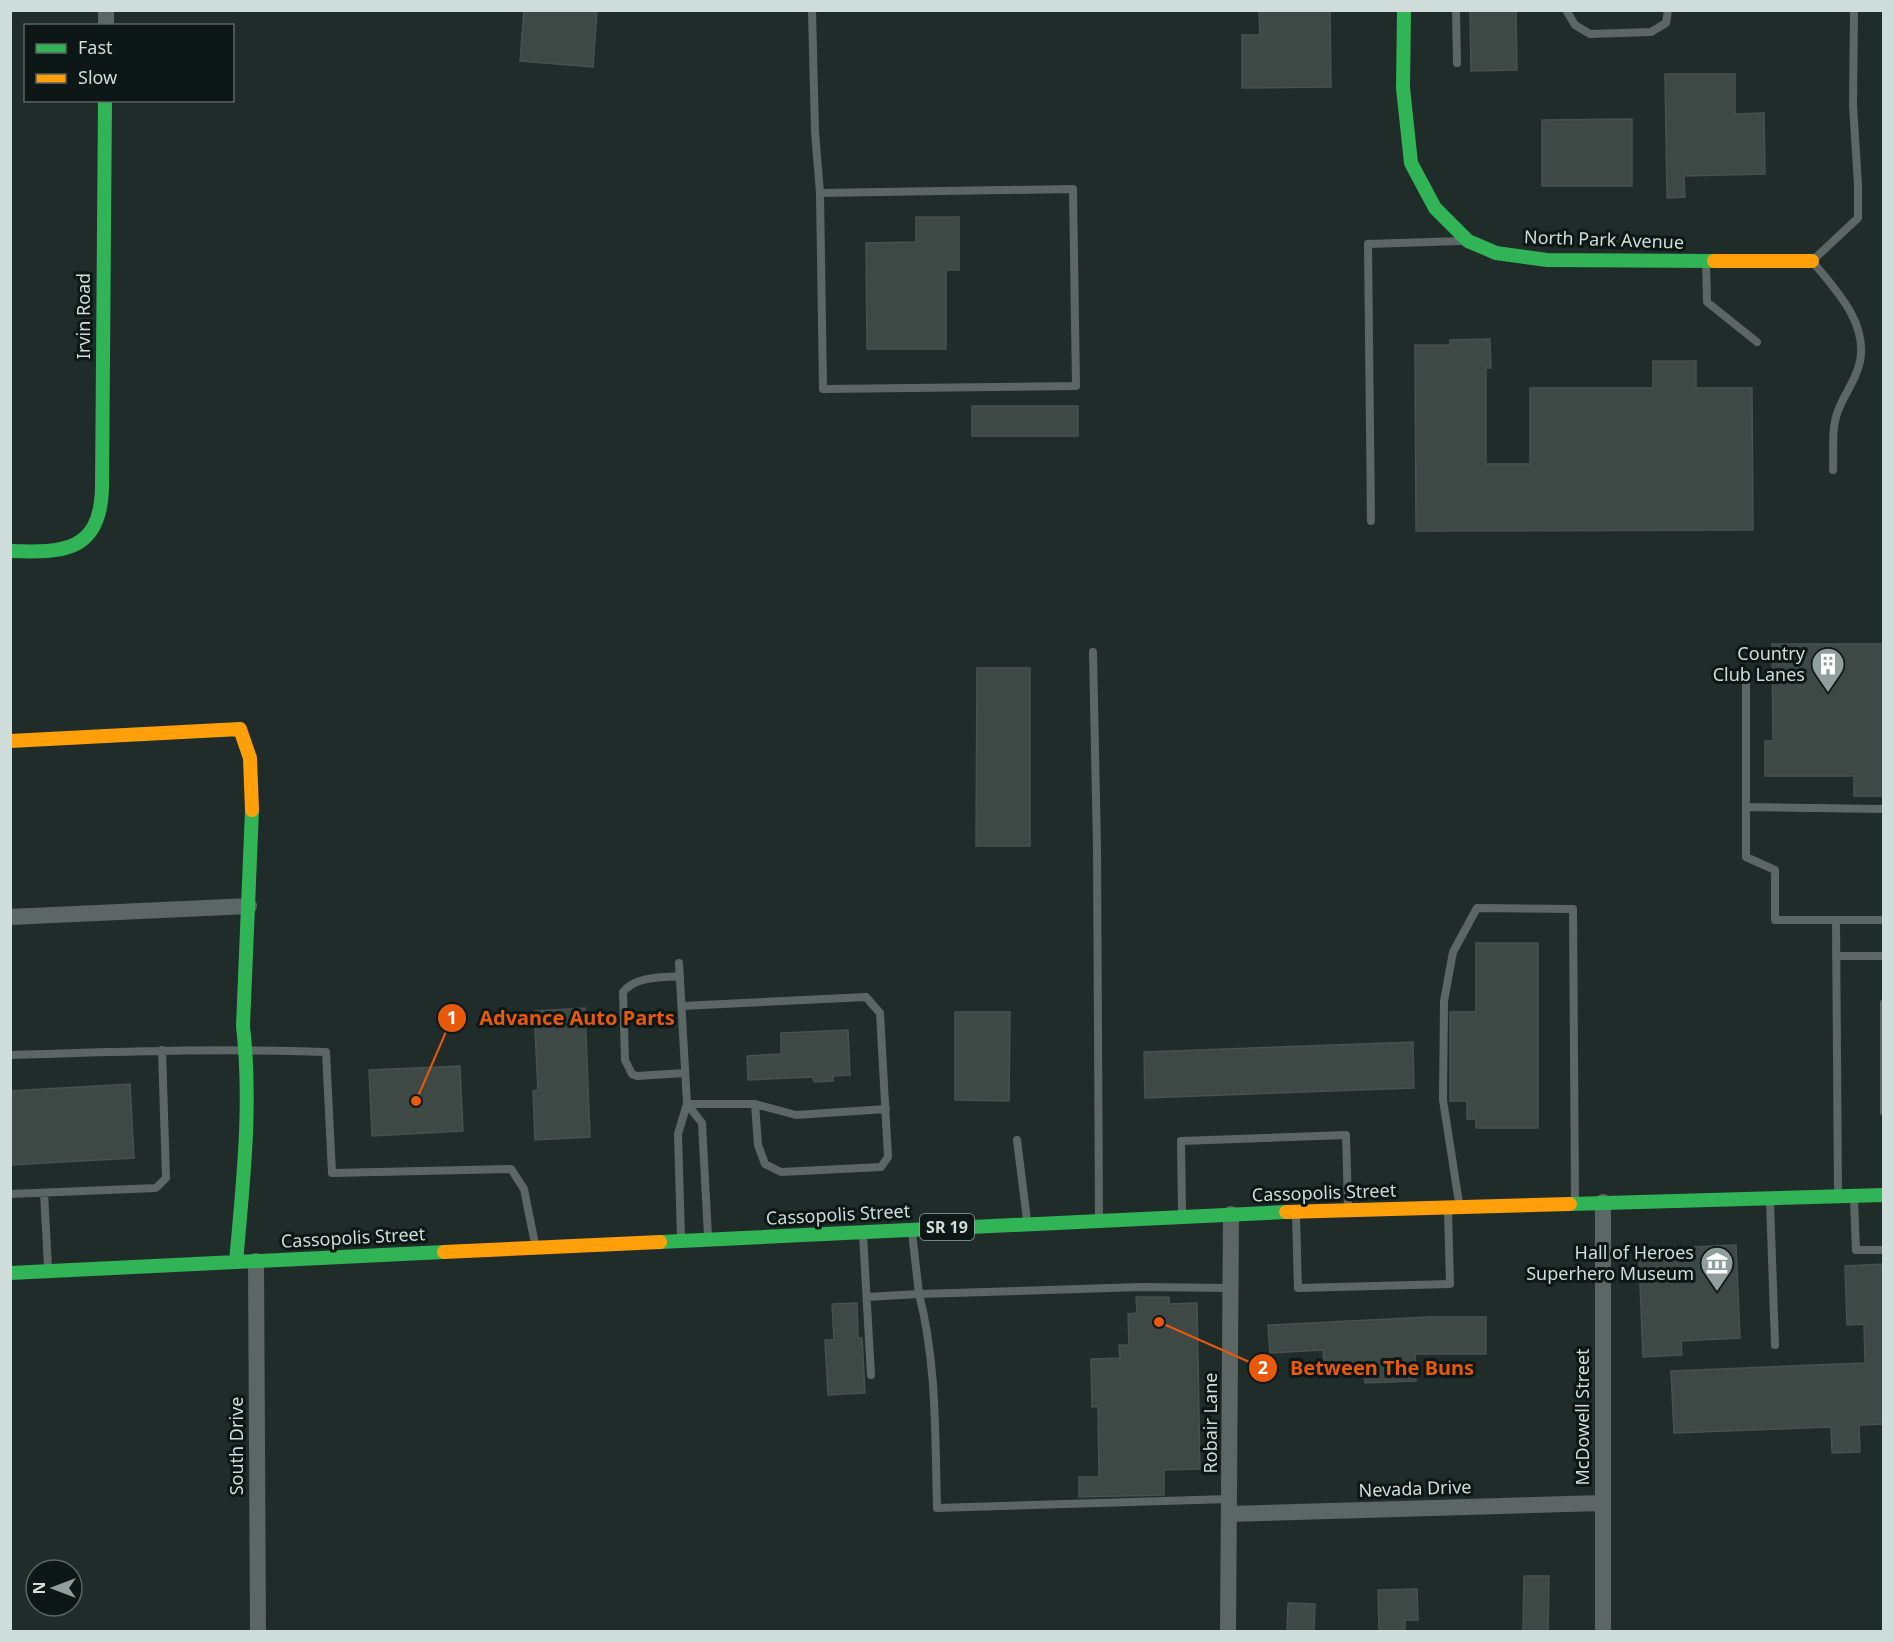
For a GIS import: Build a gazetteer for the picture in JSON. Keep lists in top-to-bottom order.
{
  "streets": {
    "main road": [
      "North Park Avenue",
      "Irvin Road",
      "Cassopolis Street",
      "SR 19"
    ],
    "street": [
      "McDowell Street",
      "Robair Lane",
      "South Drive",
      "Nevada Drive"
    ]
  },
  "crossings": [
    ["Cassopolis Street", "McDowell Street"],
    ["Cassopolis Street", "Robair Lane"],
    ["Cassopolis Street", "South Drive"],
    ["McDowell Street", "Nevada Drive"],
    ["Robair Lane", "Nevada Drive"]
  ],
  "places": {
    "building": ["Country Club Lanes"],
    "other": ["Advance Auto Parts", "Between The Buns"],
    "museum": ["Hall of Heroes Superhero Museum"]
  },
  "legend": ["Fast", "Slow"],
  "north": "left"
}
